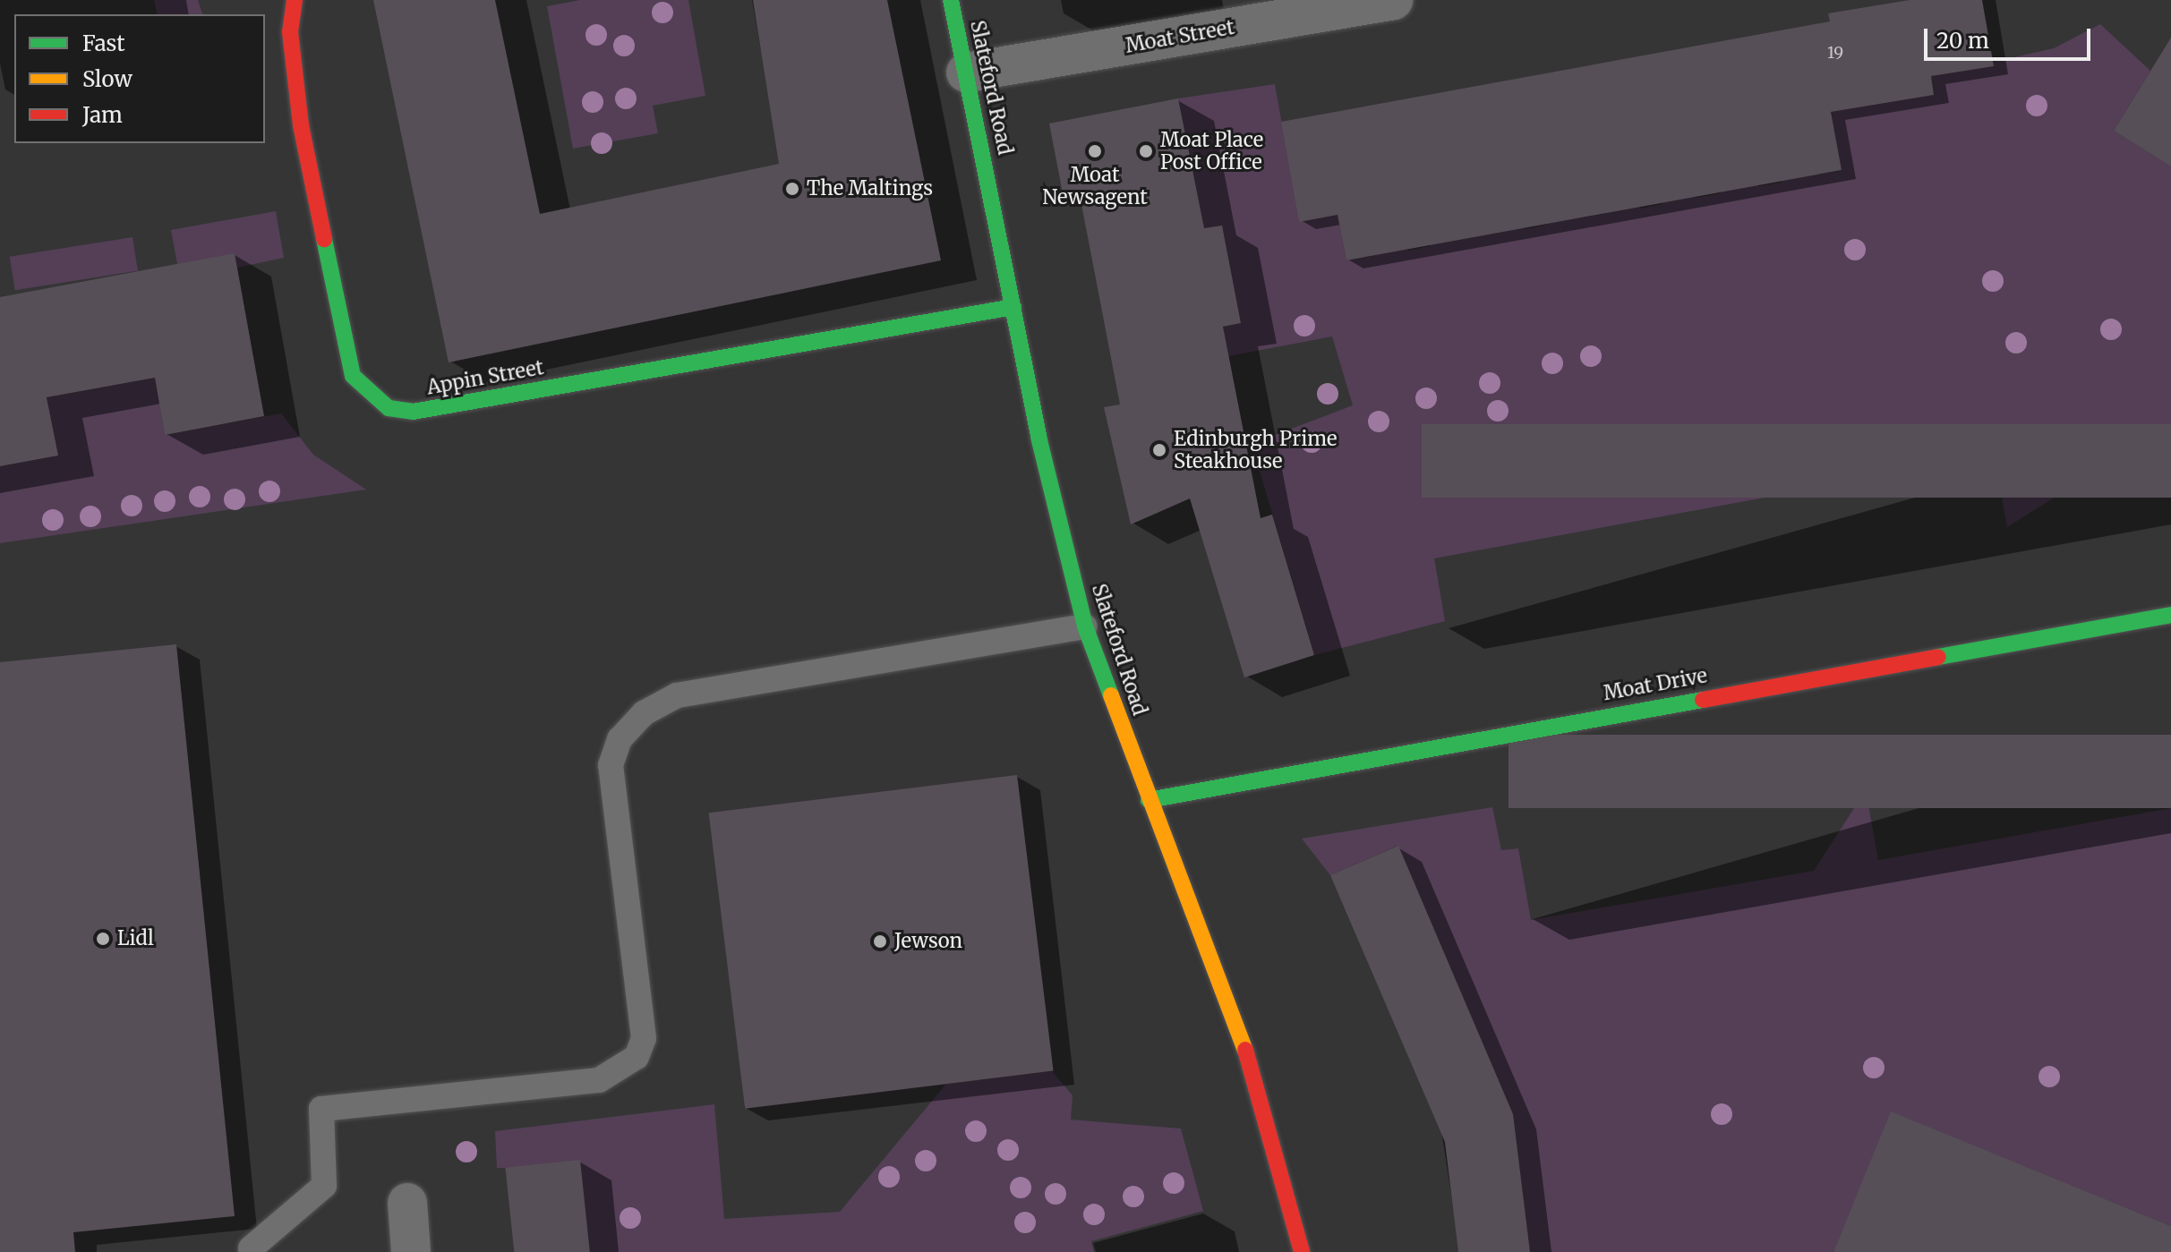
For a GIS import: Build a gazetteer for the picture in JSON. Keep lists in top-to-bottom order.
{
  "streets": {
    "street": [
      "Moat Street",
      "Slateford Road",
      "Appin Street",
      "Moat Drive"
    ]
  },
  "crossings": [
    ["Moat Street", "Slateford Road"],
    ["Slateford Road", "Appin Street"],
    ["Slateford Road", "Moat Drive"]
  ],
  "places": [
    "Moat Newsagent",
    "Moat Place Post Office",
    "The Maltings",
    "Edinburgh Prime Steakhouse",
    "Lidl",
    "Jewson"
  ],
  "house_numbers": ["19"],
  "legend": ["Fast", "Slow", "Jam"],
  "scale_bar": "20 m"
}
